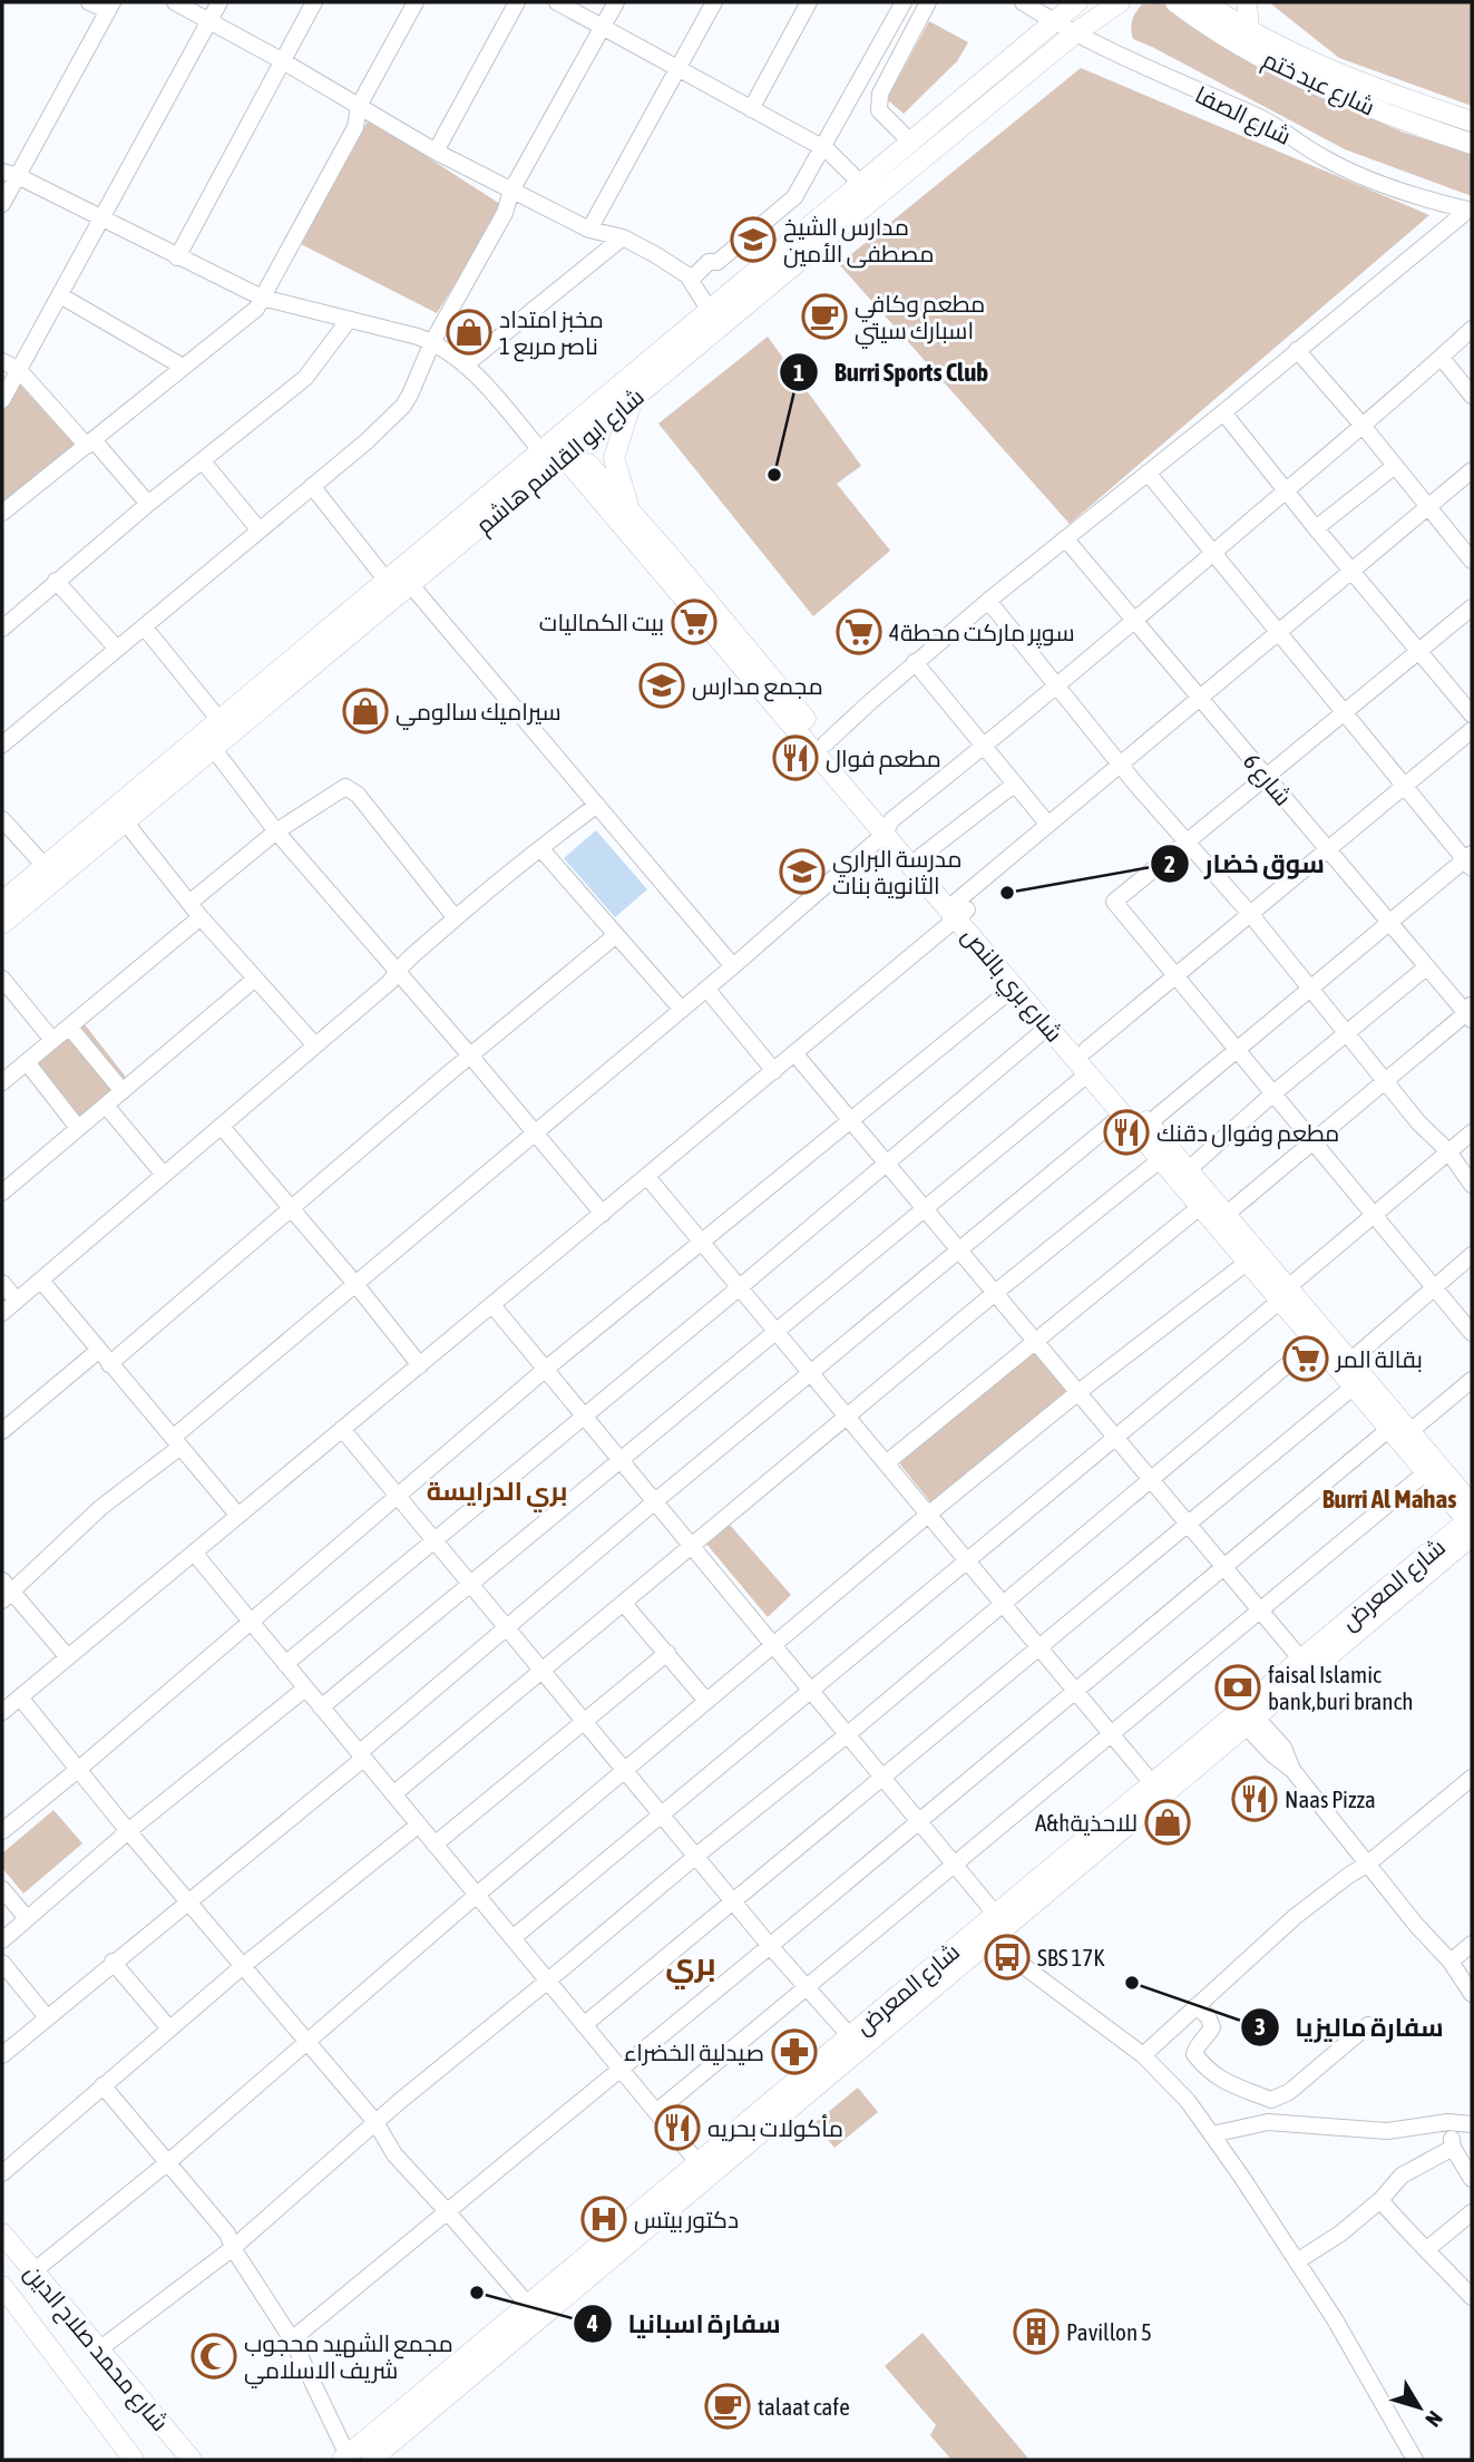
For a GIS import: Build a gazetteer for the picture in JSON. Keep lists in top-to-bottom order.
{
  "streets": {
    "main road": [
      "شارع عبد ختم",
      "شارع ابو القاسم هاشم",
      "شارع بري بالنص",
      "شارع المعرض",
      "شارع محمد صلاح الدين"
    ],
    "street": ["شارع الصفا", "شارع 6"]
  },
  "crossings": [
    ["شارع الصفا", "شارع ابو القاسم هاشم"],
    ["شارع ابو القاسم هاشم", "شارع بري بالنص"],
    ["شارع بري بالنص", "شارع المعرض"]
  ],
  "districts": ["بري الدرايسة", "Burri Al Mahas", "بري"],
  "places": {
    "school or university": ["مدارس الشيخ مصطفى الأمين", "مجمع مدارس", "مدرسة البراري الثانوية بنات"],
    "cafe": ["مطعم وكافي اسبارك سيتي", "talaat cafe"],
    "shop": ["مخبز امتداد ناصر مربع 1", "سيراميك سالومي", "A&hللاحذية"],
    "other": [
      "Burri Sports Club",
      "سوق خضار",
      "سفارة ماليزيا",
      "سفارة اسبانيا"
    ],
    "supermarket": ["بيت الكماليات", "سوپر مارکت محطة4", "بقالة المر"],
    "restaurant": [
      "مطعم فوال",
      "مطعم وفوال دقنك",
      "Naas Pizza",
      "مأكولات بحريه"
    ],
    "bank": ["faisal Islamic bank,buri branch"],
    "bus stop": ["SBS 17K"],
    "pharmacy": ["صيدلية الخضراء"],
    "hospital": ["دكتور بيتس"],
    "building": ["Pavillon 5"],
    "mosque": ["مجمع الشهيد محجوب شريف الاسلامي"]
  },
  "north": "bottom right"
}
